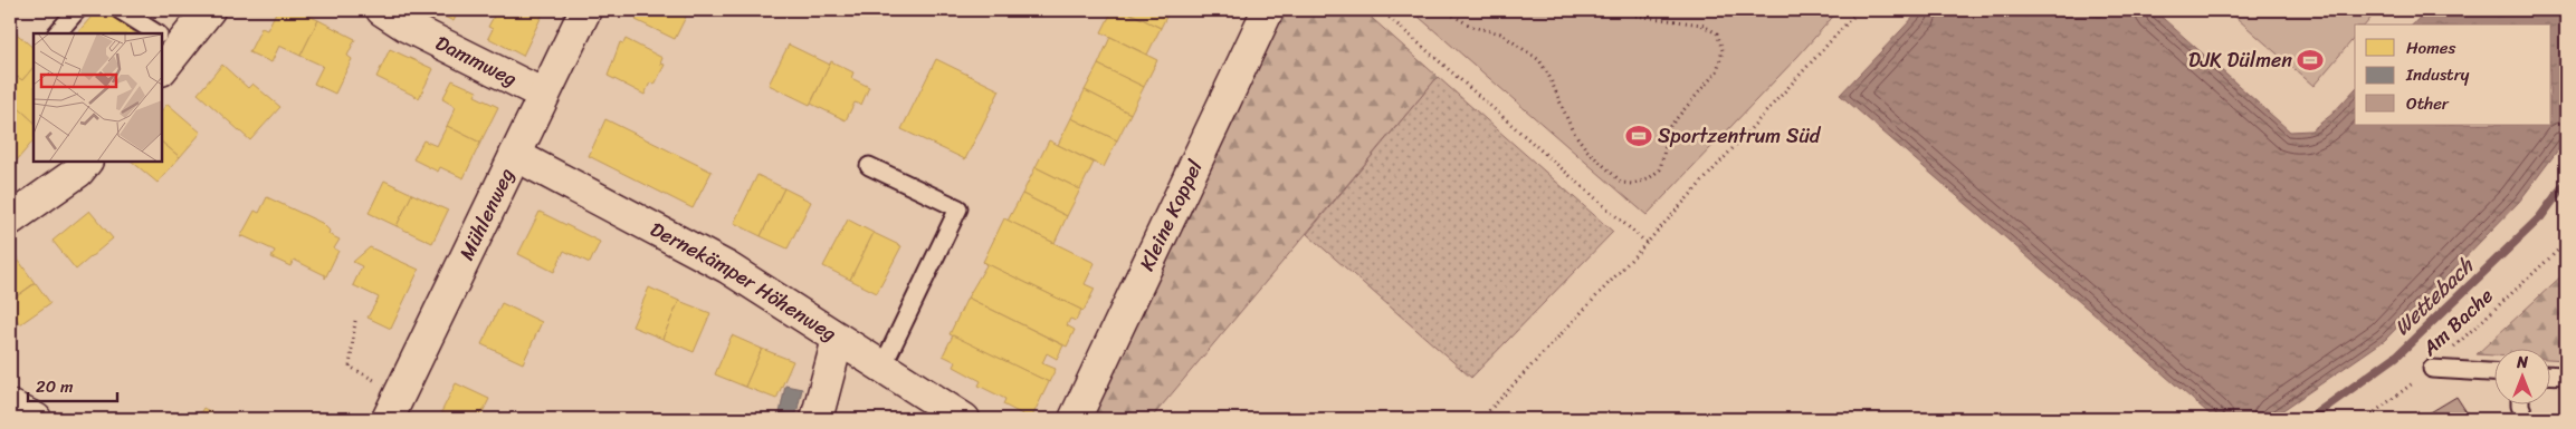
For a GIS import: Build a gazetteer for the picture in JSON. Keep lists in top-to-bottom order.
{
  "streets": {
    "street": [
      "Dammweg",
      "Kleine Koppel",
      "Mühlenweg",
      "Dernekämper Höhenweg"
    ],
    "path": ["Am Bache"]
  },
  "crossings": [
    ["Dammweg", "Mühlenweg"],
    ["Mühlenweg", "Dernekämper Höhenweg"]
  ],
  "water": ["Wettebach"],
  "places": {
    "sports": ["DJK Dülmen", "Sportzentrum Süd"]
  },
  "legend": ["Homes", "Industry", "Other"],
  "scale_bar": "20 m",
  "north": "top"
}
